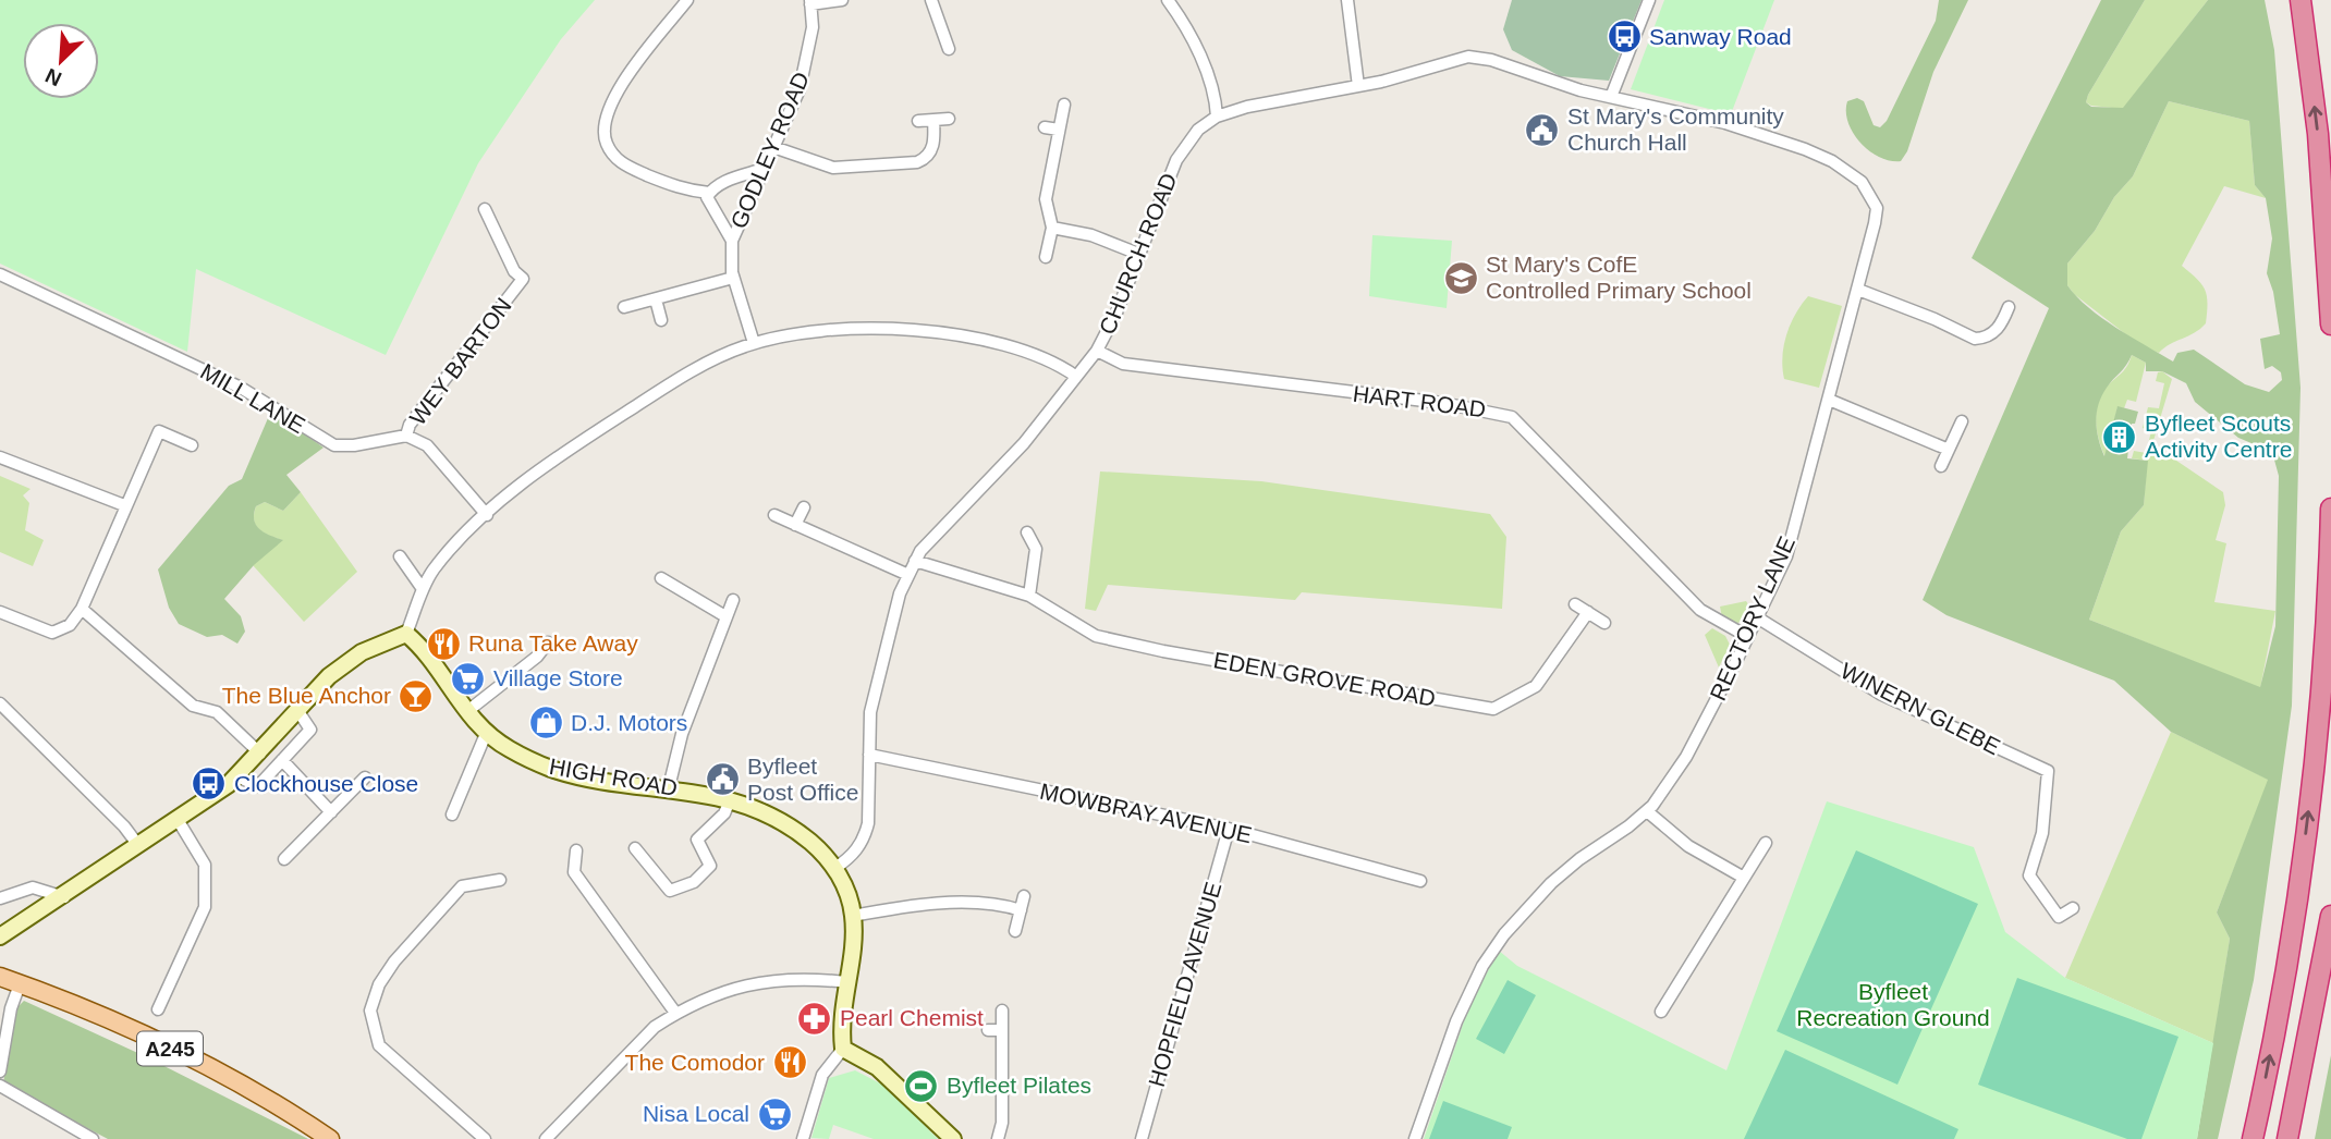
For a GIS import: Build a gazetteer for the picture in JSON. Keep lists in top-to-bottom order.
{
  "streets": {
    "main road": ["A245"],
    "street": [
      "GODLEY ROAD",
      "CHURCH ROAD",
      "WEY BARTON",
      "MILL LANE",
      "HART ROAD",
      "RECTORY LANE",
      "EDEN GROVE ROAD",
      "WINERN GLEBE",
      "HIGH ROAD",
      "MOWBRAY AVENUE",
      "HOPFIELD AVENUE"
    ]
  },
  "crossings": [
    ["CHURCH ROAD", "HART ROAD"],
    ["CHURCH ROAD", "RECTORY LANE"],
    ["CHURCH ROAD", "EDEN GROVE ROAD"],
    ["CHURCH ROAD", "HIGH ROAD"],
    ["CHURCH ROAD", "MOWBRAY AVENUE"],
    ["WEY BARTON", "MILL LANE"],
    ["HART ROAD", "RECTORY LANE"],
    ["RECTORY LANE", "WINERN GLEBE"],
    ["MOWBRAY AVENUE", "HOPFIELD AVENUE"]
  ],
  "parks": ["Byfleet Recreation Ground"],
  "places": {
    "bus stop": ["Sanway Road", "Clockhouse Close"],
    "public building": ["St Mary's Community Church Hall", "Byfleet Post Office"],
    "school or university": ["St Mary's CofE Controlled Primary School"],
    "building": ["Byfleet Scouts Activity Centre"],
    "restaurant": ["Runa Take Away", "The Comodor"],
    "supermarket": ["Village Store", "Nisa Local"],
    "bar": ["The Blue Anchor"],
    "shop": ["D.J. Motors"],
    "pharmacy": ["Pearl Chemist"],
    "sports": ["Byfleet Pilates"]
  },
  "north": "bottom left"
}
